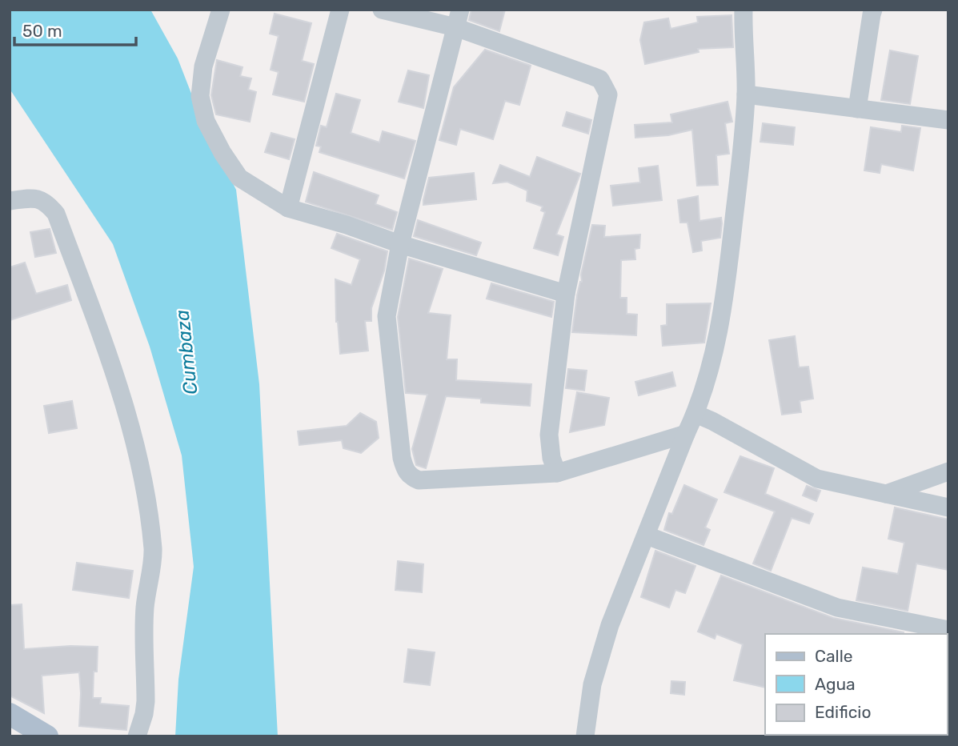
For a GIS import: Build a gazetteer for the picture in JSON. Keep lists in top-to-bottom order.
{
  "water": ["Cumbaza"],
  "legend": ["Calle", "Agua", "Edificio"],
  "scale_bar": "50 m"
}
